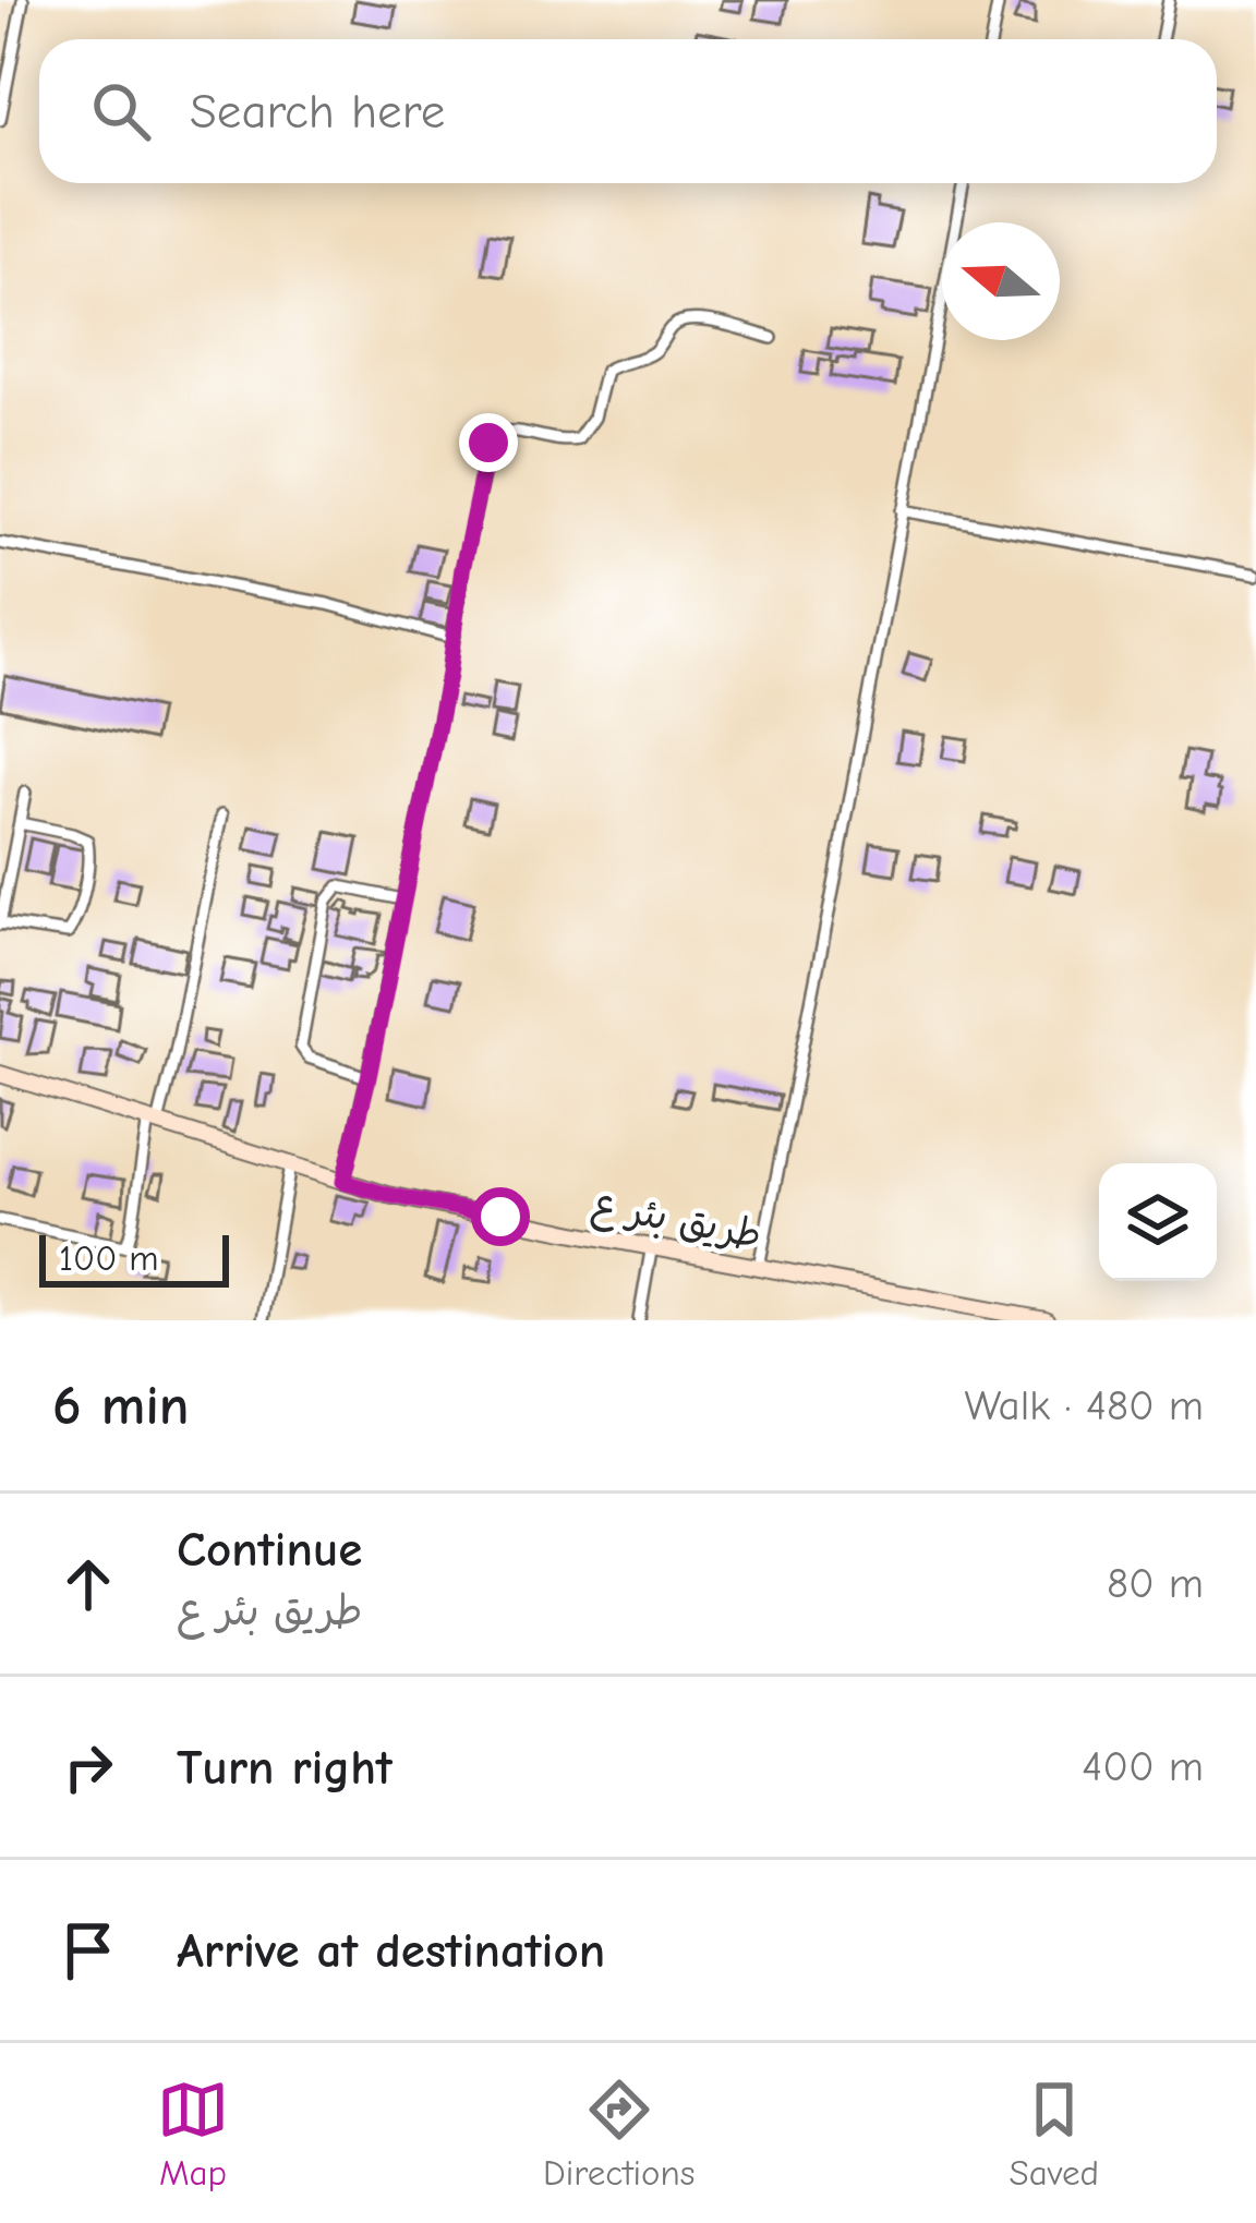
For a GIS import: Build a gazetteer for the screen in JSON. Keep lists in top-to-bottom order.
{
  "streets": {
    "street": ["طريق بئر ع"]
  },
  "scale_bar": "100 m",
  "north": "left",
  "page": {
    "search": "Search here",
    "scale": "100 m",
    "heading": ["6 min", "Walk · 480 m"],
    "list": [
      ["Continue", "طريق بئر ع", "80 m"],
      ["Turn right", "400 m"],
      "Arrive at destination"
    ],
    "nav": ["Map", "Directions", "Saved"]
  }
}
